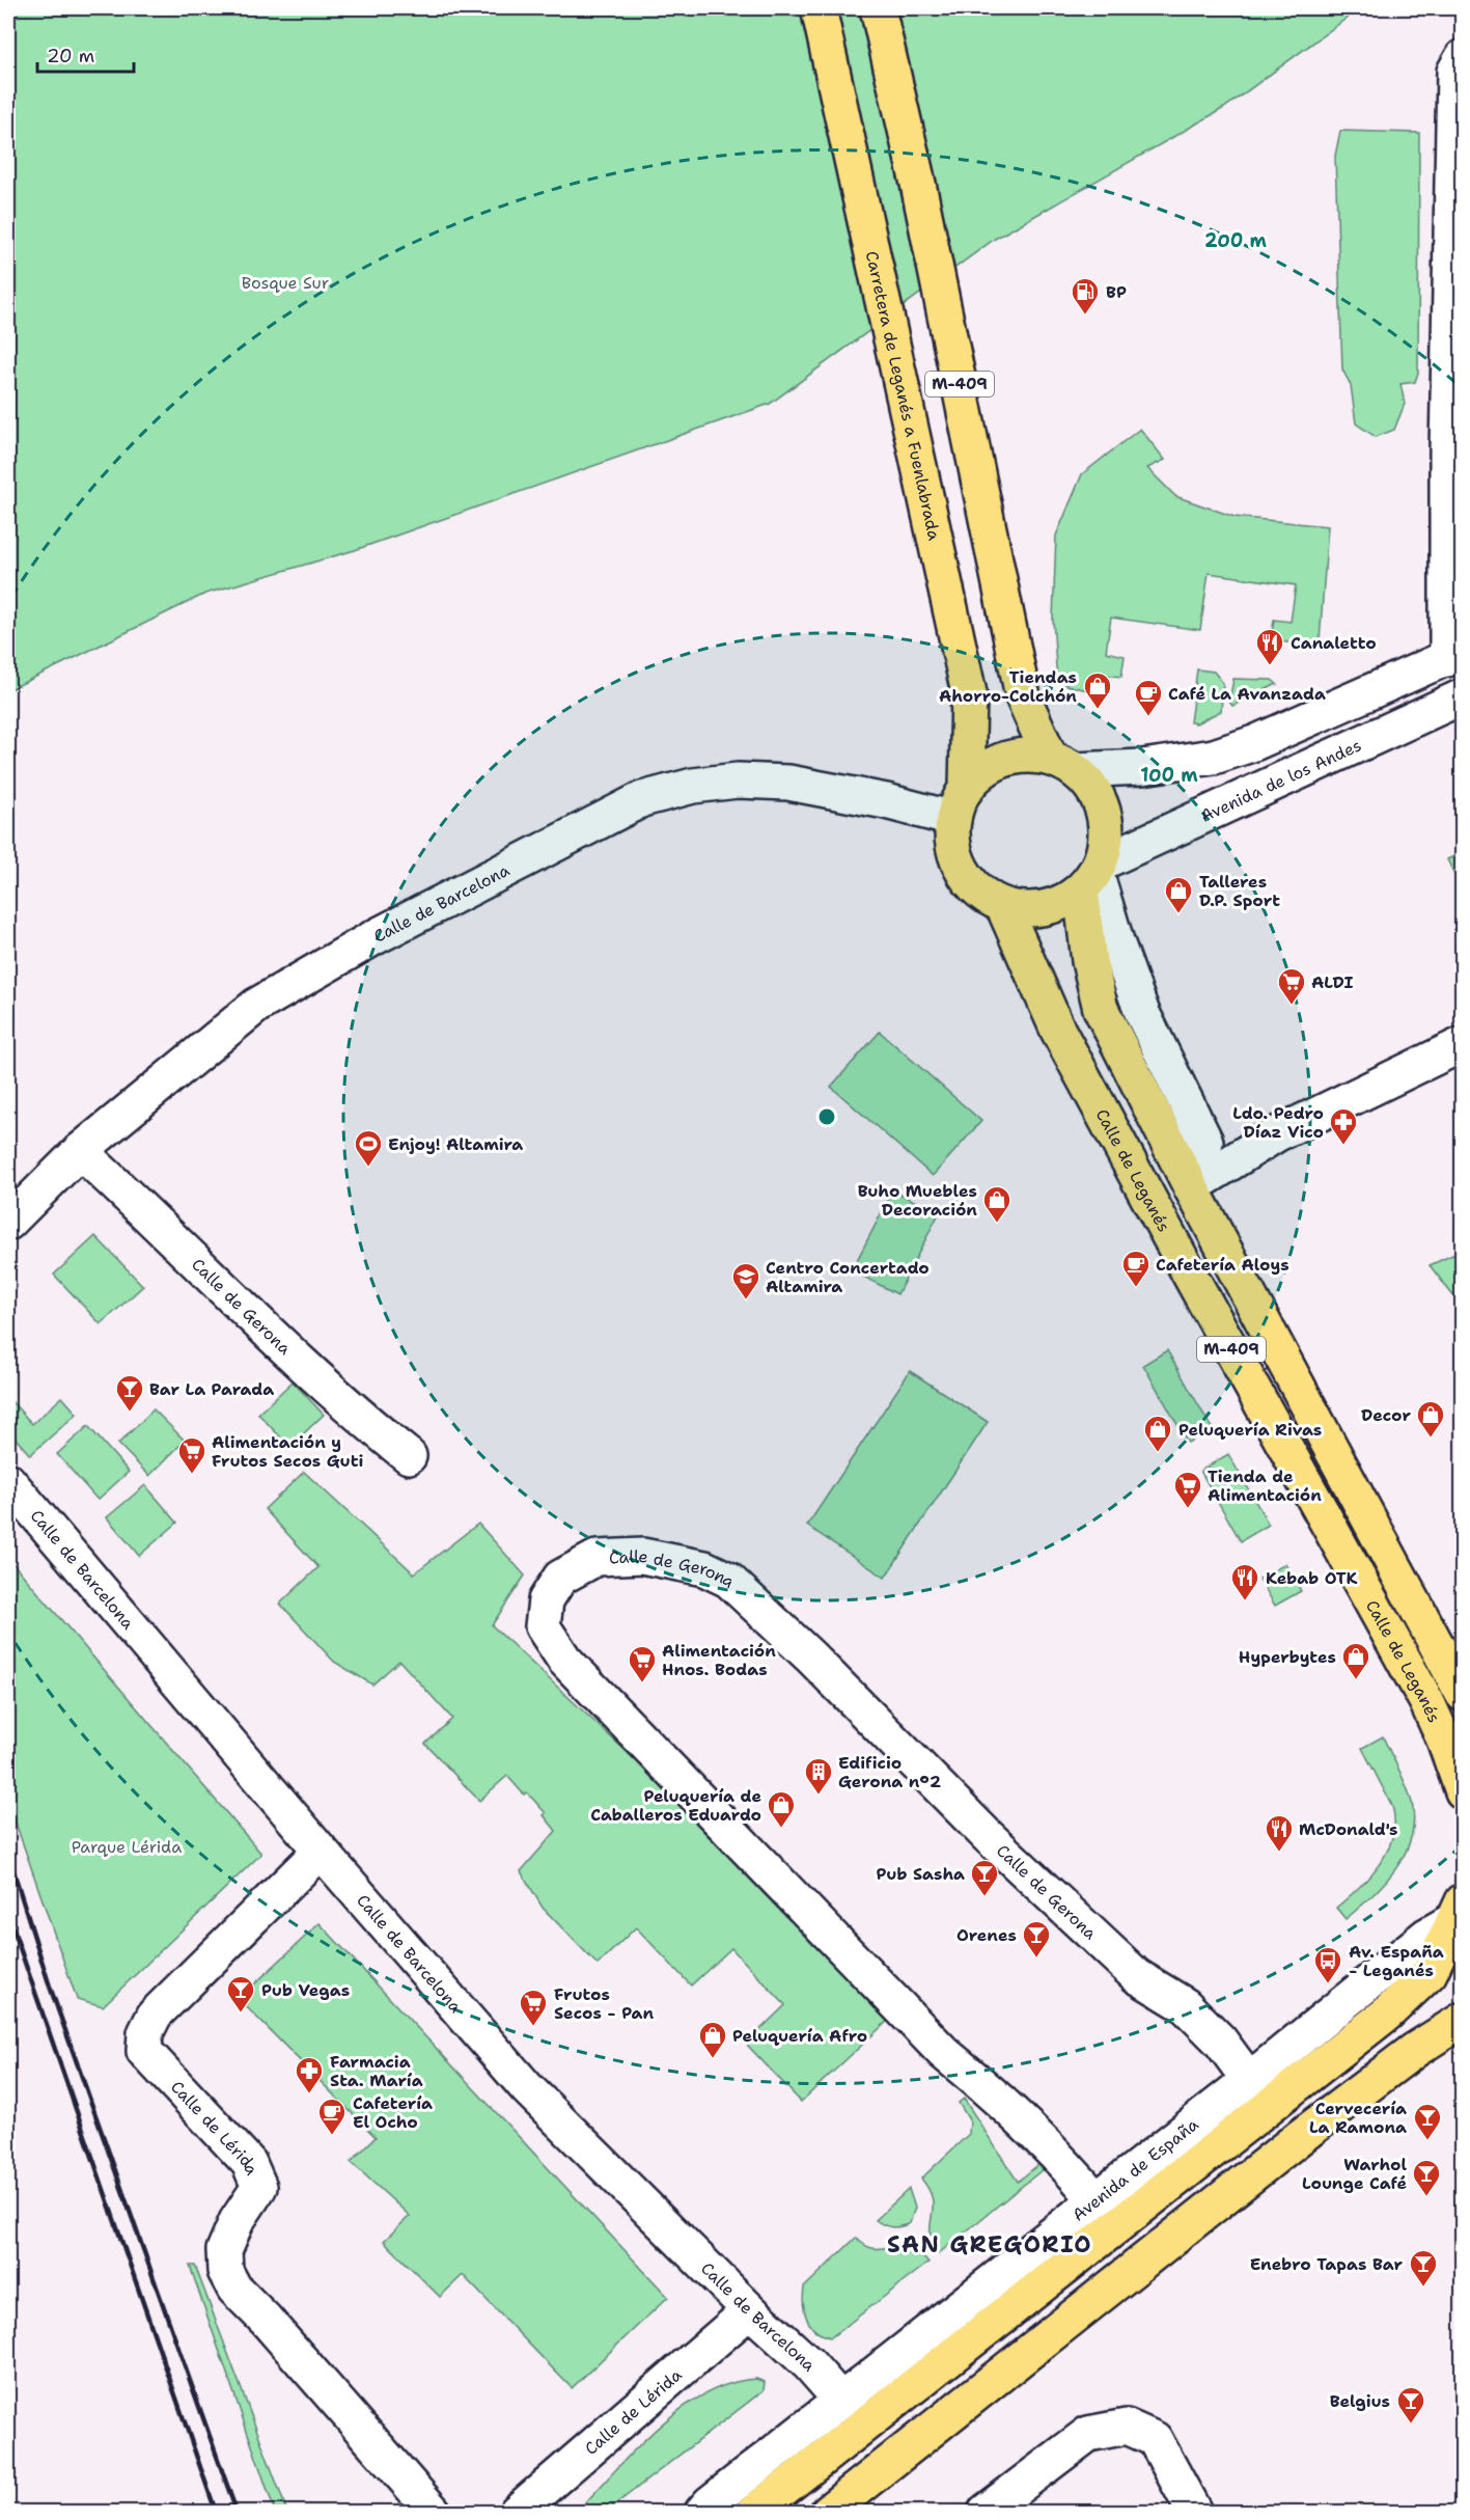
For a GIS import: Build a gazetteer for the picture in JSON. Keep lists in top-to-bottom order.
{
  "streets": {
    "main road": [
      "M-409",
      "Carretera de Leganés a Fuenlabrada",
      "Calle de Leganés",
      "Avenida de España"
    ],
    "street": [
      "Avenida de los Andes",
      "Calle de Barcelona",
      "Calle de Gerona",
      "Calle de Lérida"
    ]
  },
  "crossings": [
    ["M-409", "Carretera de Leganés a Fuenlabrada"],
    ["M-409", "Avenida de los Andes"],
    ["M-409", "Calle de Barcelona"],
    ["M-409", "Calle de Leganés"],
    ["Carretera de Leganés a Fuenlabrada", "Avenida de los Andes"],
    ["Carretera de Leganés a Fuenlabrada", "Calle de Barcelona"],
    ["Carretera de Leganés a Fuenlabrada", "Calle de Leganés"],
    ["Avenida de los Andes", "Calle de Barcelona"],
    ["Avenida de los Andes", "Calle de Leganés"],
    ["Calle de Barcelona", "Calle de Leganés"],
    ["Calle de Barcelona", "Calle de Gerona"],
    ["Calle de Barcelona", "Calle de Lérida"],
    ["Calle de Barcelona", "Avenida de España"],
    ["Calle de Gerona", "Avenida de España"]
  ],
  "districts": ["SAN GREGORIO"],
  "parks": ["Bosque Sur", "Parque Lérida"],
  "places": {
    "fuel station": ["BP"],
    "restaurant": ["Canaletto", "Kebab OTK", "McDonald's"],
    "shop": [
      "Tiendas Ahorro-Colchón",
      "Talleres D.P. Sport",
      "Buho Muebles Decoración",
      "Decor",
      "Peluquería Rivas",
      "Hyperbytes",
      "Peluquería de Caballeros Eduardo",
      "Peluquería Afro"
    ],
    "cafe": ["Café La Avanzada", "Cafetería Aloys", "Cafetería El Ocho"],
    "supermarket": [
      "ALDI",
      "Alimentación y Frutos Secos Guti",
      "Tienda de Alimentación",
      "Alimentación Hnos. Bodas",
      "Frutos Secos - Pan"
    ],
    "pharmacy": ["Ldo. Pedro Díaz Vico", "Farmacia Sta. María"],
    "sports": ["Enjoy! Altamira"],
    "school or university": ["Centro Concertado Altamira"],
    "bar": [
      "Bar La Parada",
      "Pub Sasha",
      "Orenes",
      "Pub Vegas",
      "Cervecería La Ramona",
      "Warhol Lounge Café",
      "Enebro Tapas Bar",
      "Belgius"
    ],
    "building": ["Edificio Gerona n°2"],
    "bus stop": ["Av. España - Leganés"]
  },
  "scale_bar": "20 m",
  "rings": ["200 m", "100 m"]
}
